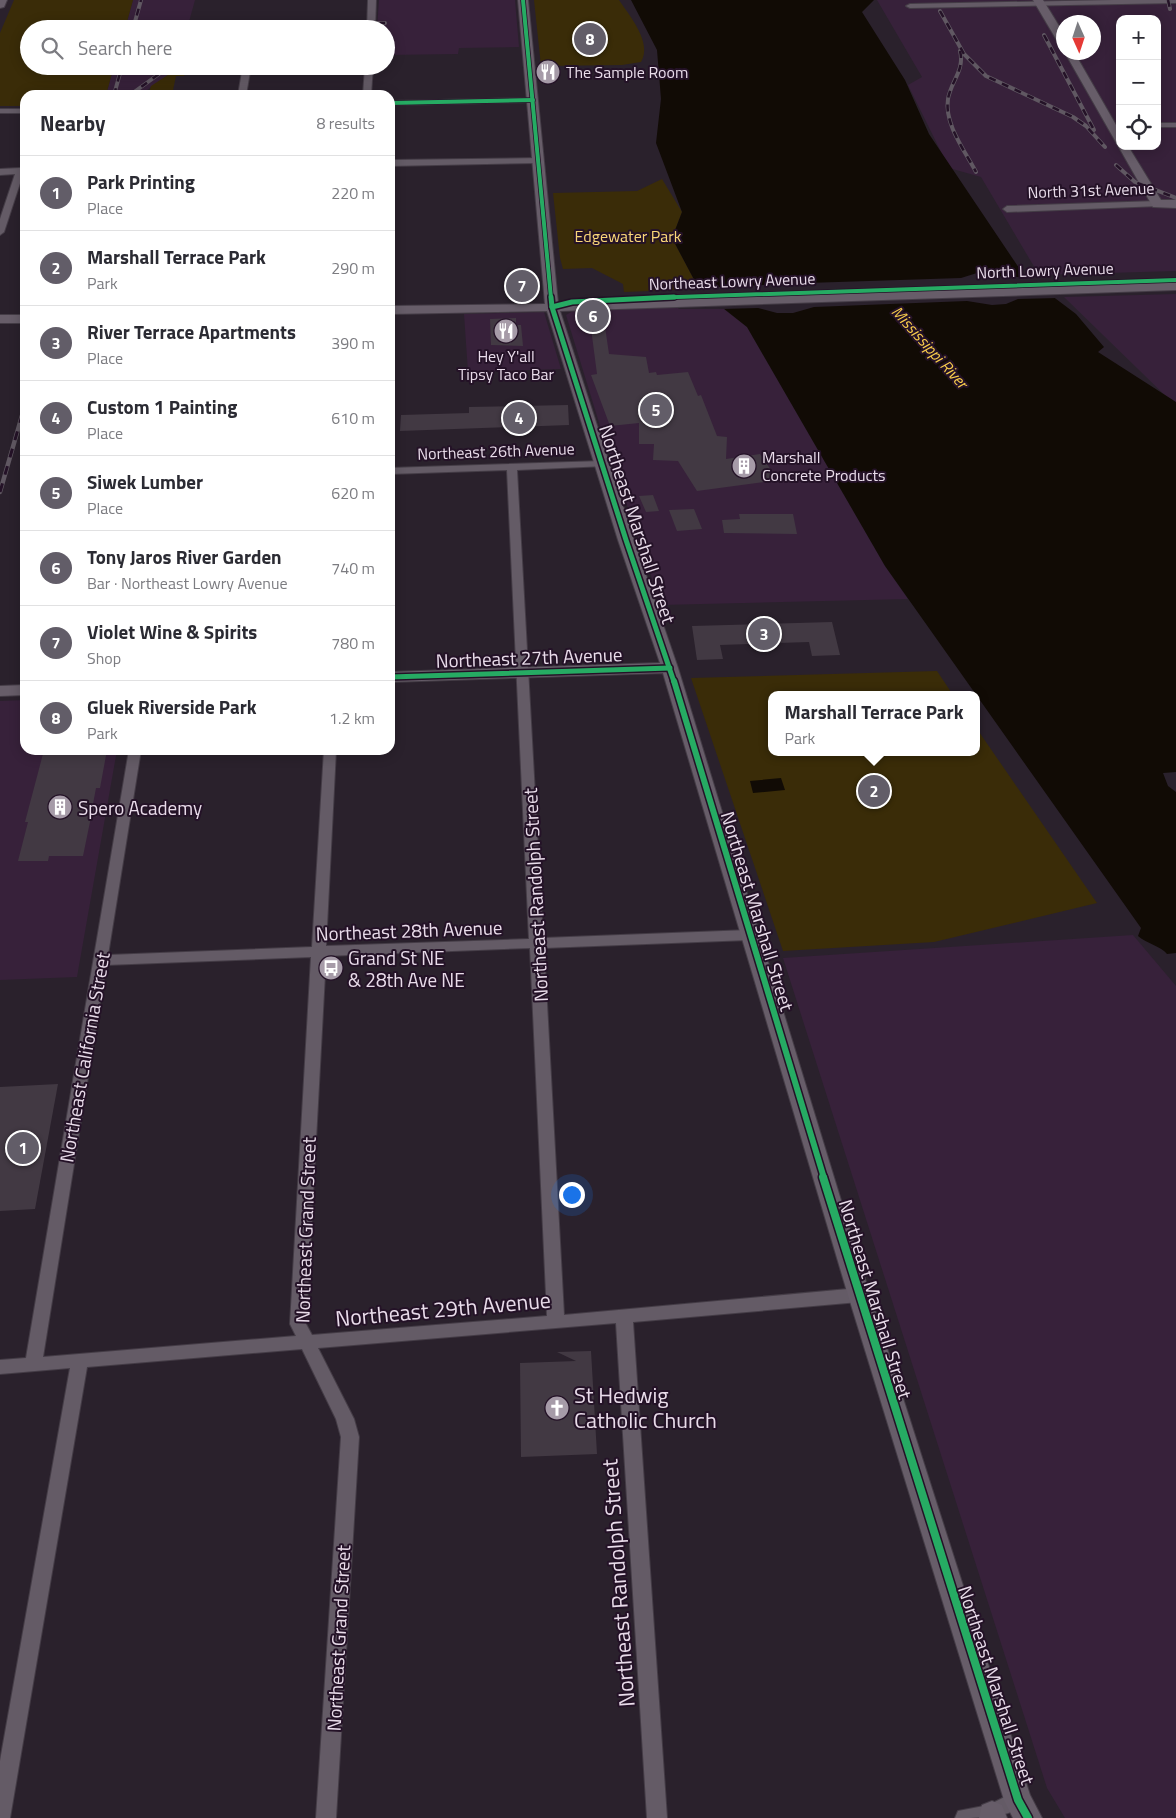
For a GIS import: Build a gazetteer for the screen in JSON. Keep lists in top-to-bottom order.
{
  "streets": {
    "street": [
      "North 31st Avenue",
      "North Lowry Avenue",
      "Northeast Lowry Avenue",
      "Northeast 26th Avenue",
      "Northeast Marshall Street",
      "Northeast 27th Avenue",
      "Northeast Randolph Street",
      "Northeast 28th Avenue",
      "Northeast California Street",
      "Northeast Grand Street",
      "Northeast 29th Avenue"
    ]
  },
  "crossings": [
    ["North Lowry Avenue", "Northeast Lowry Avenue"],
    ["Northeast Lowry Avenue", "Northeast Marshall Street"],
    ["Northeast 26th Avenue", "Northeast Marshall Street"],
    ["Northeast 26th Avenue", "Northeast Randolph Street"],
    ["Northeast Marshall Street", "Northeast 27th Avenue"],
    ["Northeast Marshall Street", "Northeast 28th Avenue"],
    ["Northeast Marshall Street", "Northeast 29th Avenue"],
    ["Northeast 27th Avenue", "Northeast Randolph Street"],
    ["Northeast Randolph Street", "Northeast 28th Avenue"],
    ["Northeast Randolph Street", "Northeast 29th Avenue"],
    ["Northeast 28th Avenue", "Northeast California Street"],
    ["Northeast 28th Avenue", "Northeast Grand Street"],
    ["Northeast California Street", "Northeast 29th Avenue"],
    ["Northeast Grand Street", "Northeast 29th Avenue"]
  ],
  "water": ["Mississippi River"],
  "parks": ["Edgewater Park"],
  "places": {
    "restaurant": ["The Sample Room", "Hey Y'all Tipsy Taco Bar"],
    "building": ["Marshall Concrete Products", "Spero Academy"],
    "bus stop": ["Grand St NE & 28th Ave NE"],
    "church": ["St Hedwig Catholic Church"]
  },
  "north": "bottom",
  "page": {
    "map_buttons": ["+", "−"],
    "search": "Search here",
    "pins": [
      "8",
      "7",
      "6",
      "5",
      "4",
      "3",
      "2",
      "1"
    ],
    "heading": ["Nearby", "8 results"],
    "list": [
      {
        "mark": "1",
        "name": "Park Printing",
        "note": "Place",
        "value": "220 m"
      },
      {
        "mark": "2",
        "name": "Marshall Terrace Park",
        "note": "Park",
        "value": "290 m"
      },
      {
        "mark": "3",
        "name": "River Terrace Apartments",
        "note": "Place",
        "value": "390 m"
      },
      {
        "mark": "4",
        "name": "Custom 1 Painting",
        "note": "Place",
        "value": "610 m"
      },
      {
        "mark": "5",
        "name": "Siwek Lumber",
        "note": "Place",
        "value": "620 m"
      },
      {
        "mark": "6",
        "name": "Tony Jaros River Garden",
        "note": "Bar · Northeast Lowry Avenue",
        "value": "740 m"
      },
      {
        "mark": "7",
        "name": "Violet Wine & Spirits",
        "note": "Shop",
        "value": "780 m"
      },
      {
        "mark": "8",
        "name": "Gluek Riverside Park",
        "note": "Park",
        "value": "1.2 km"
      }
    ],
    "popup": ["Marshall Terrace Park", "Park"]
  }
}
